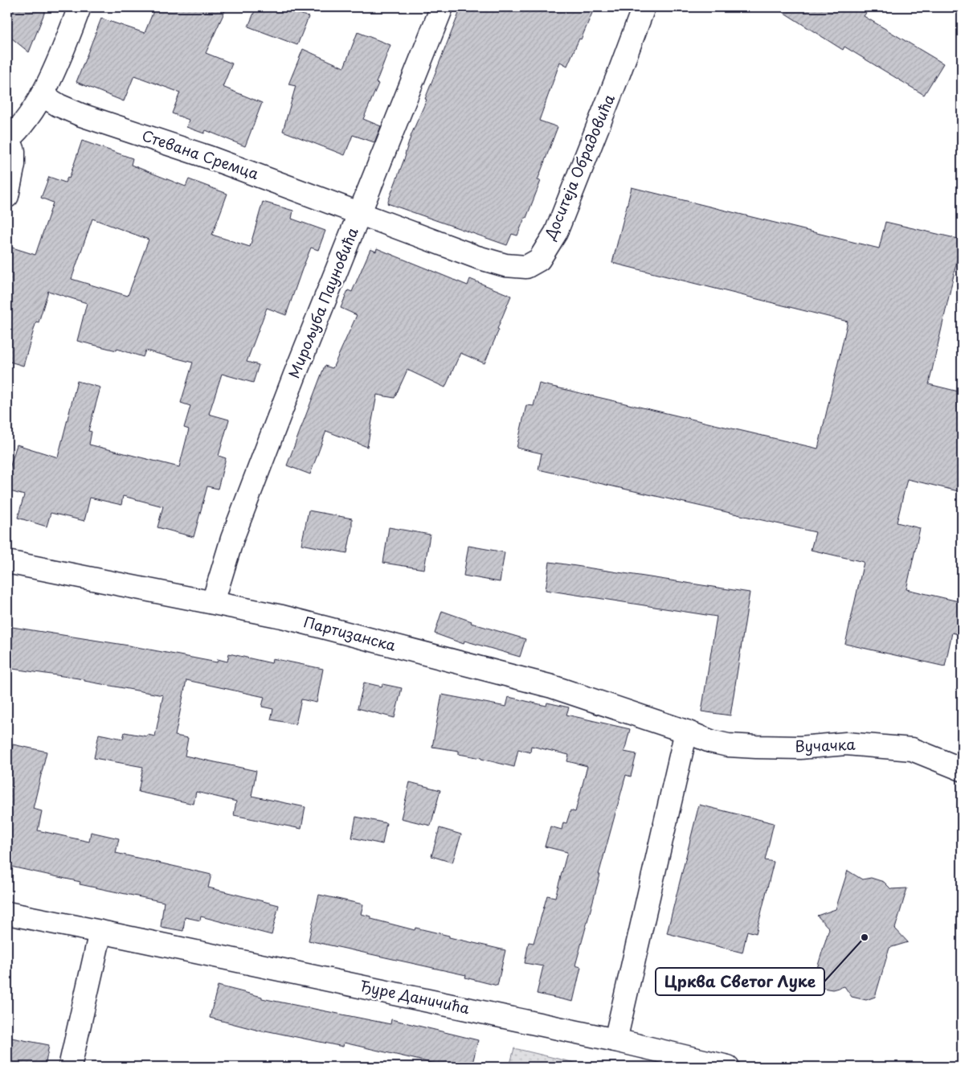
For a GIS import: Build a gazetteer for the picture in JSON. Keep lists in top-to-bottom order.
{
  "streets": {
    "street": [
      "Стевана Сремца",
      "Доситеја Обрадовића",
      "Мирољуба Пауновића",
      "Партизанска",
      "Вучачка",
      "Ђуре Даничића"
    ]
  },
  "crossings": [
    ["Стевана Сремца", "Доситеја Обрадовића"],
    ["Стевана Сремца", "Мирољуба Пауновића"],
    ["Доситеја Обрадовића", "Мирољуба Пауновића"],
    ["Мирољуба Пауновића", "Партизанска"],
    ["Партизанска", "Вучачка"]
  ],
  "places": ["Црква Светог Луке"]
}
